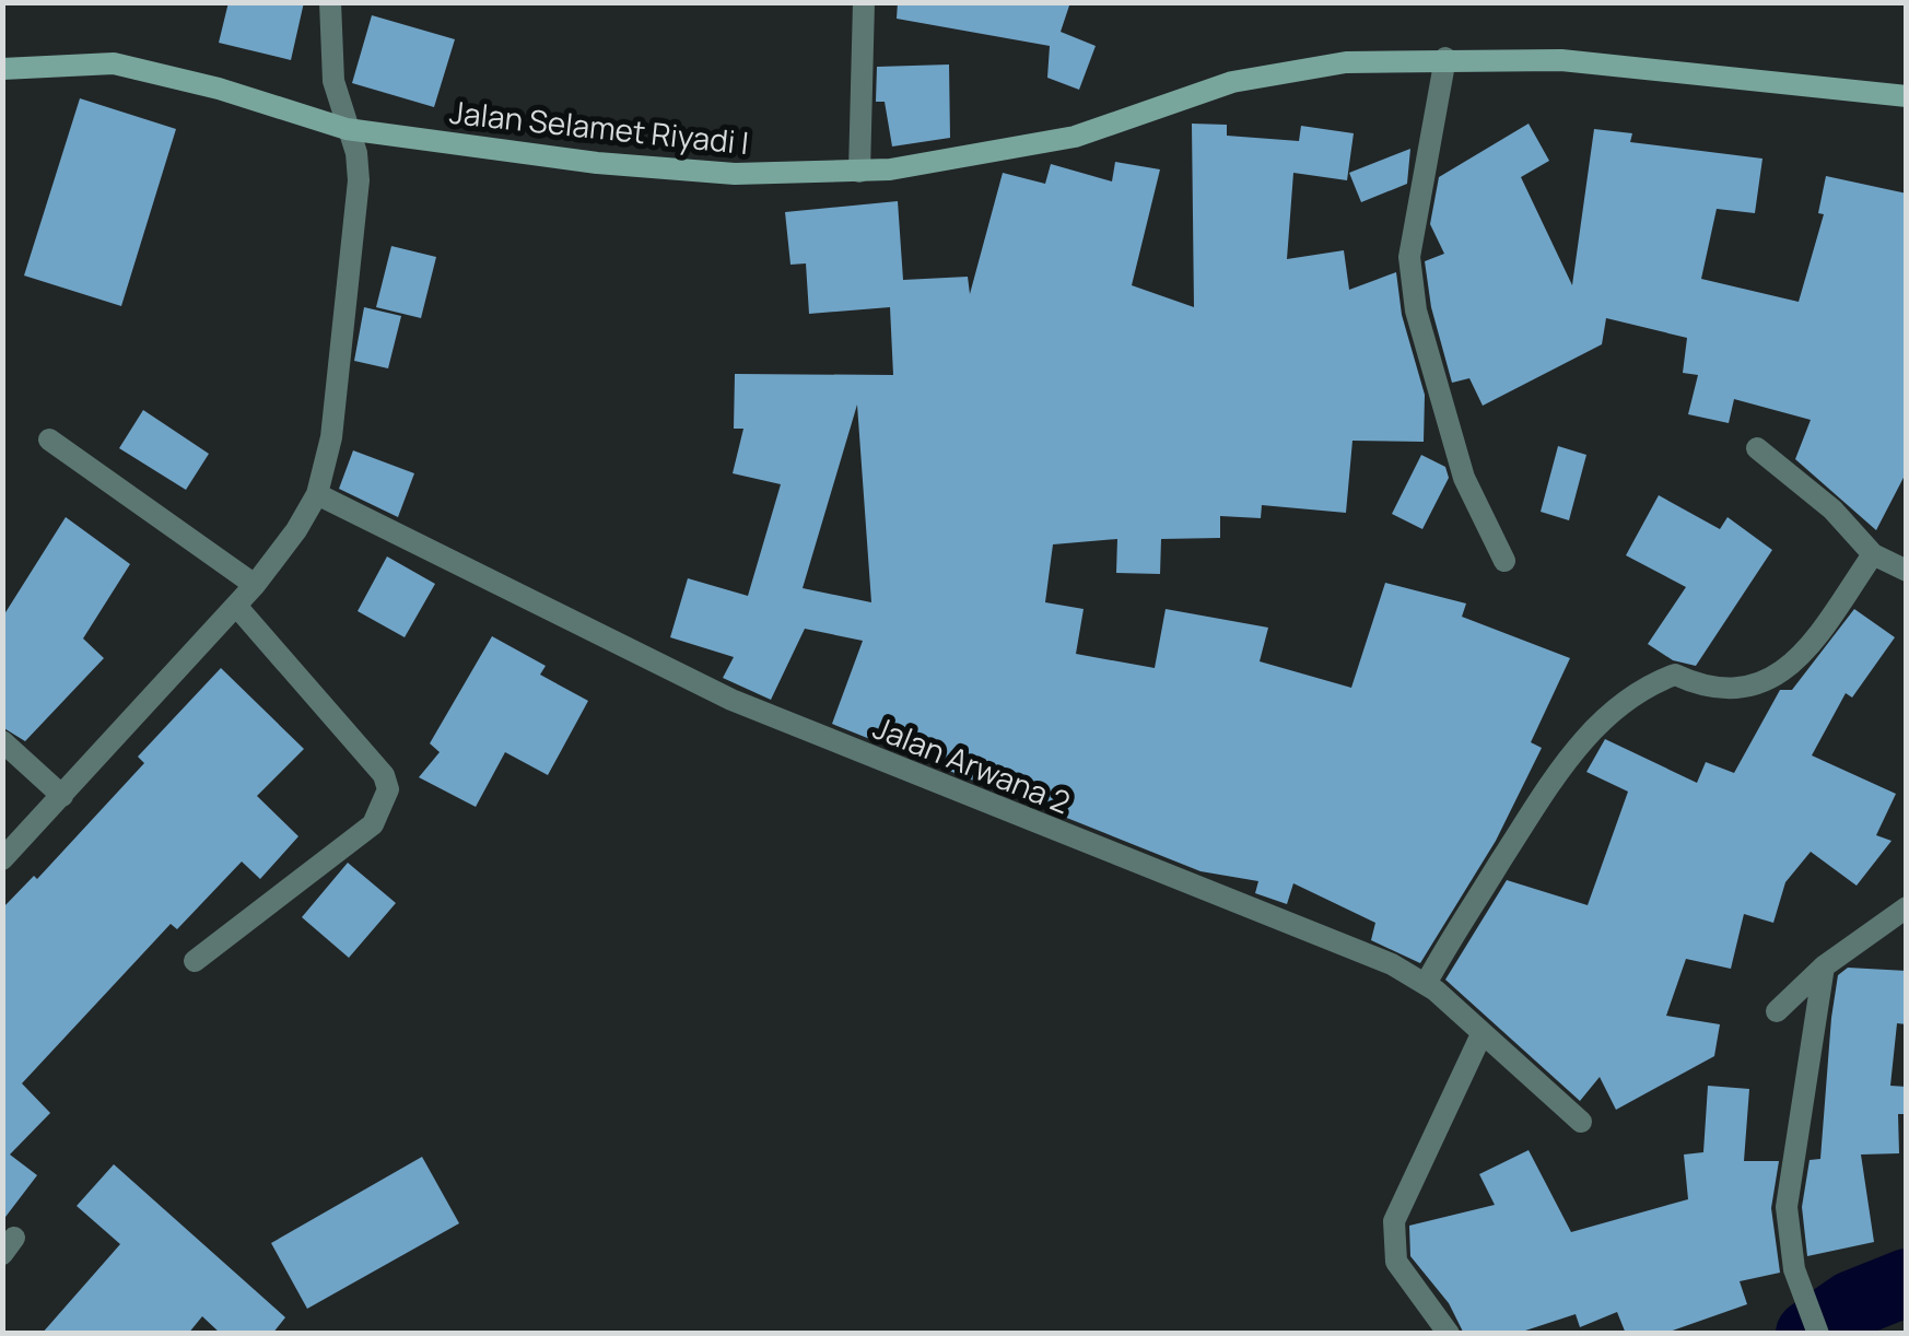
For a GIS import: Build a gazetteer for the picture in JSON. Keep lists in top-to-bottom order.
{
  "streets": {
    "main road": ["Jalan Selamet Riyadi I"],
    "street": ["Jalan Arwana 2"]
  }
}
